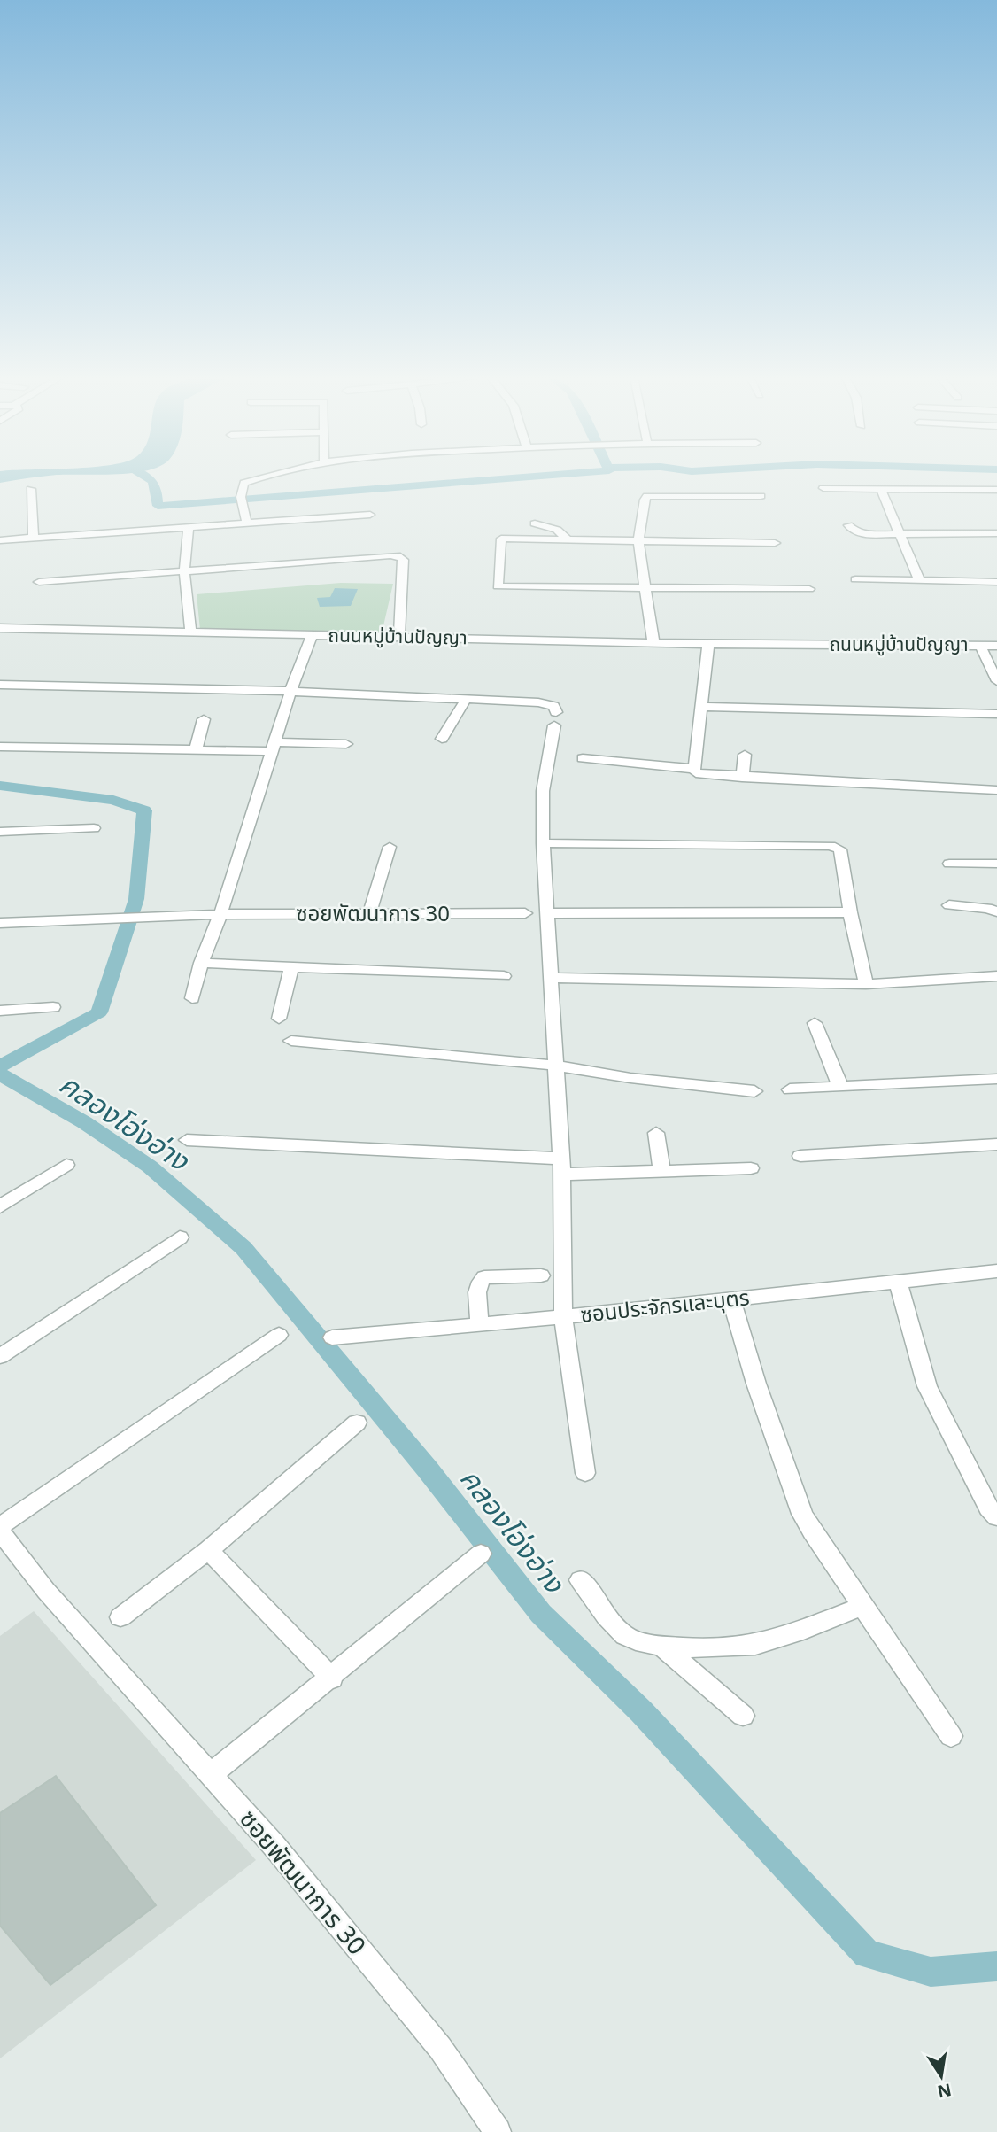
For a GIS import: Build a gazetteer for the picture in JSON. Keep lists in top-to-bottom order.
{
  "streets": {
    "street": ["ถนนหมู่บ้านปัญญา", "ซอยพัฒนาการ 30", "ซอนประจักรและบุตร"]
  },
  "crossings": [
    ["ถนนหมู่บ้านปัญญา", "ซอยพัฒนาการ 30"]
  ],
  "water": ["คลองโอ่งอ่าง"],
  "north": "bottom"
}
